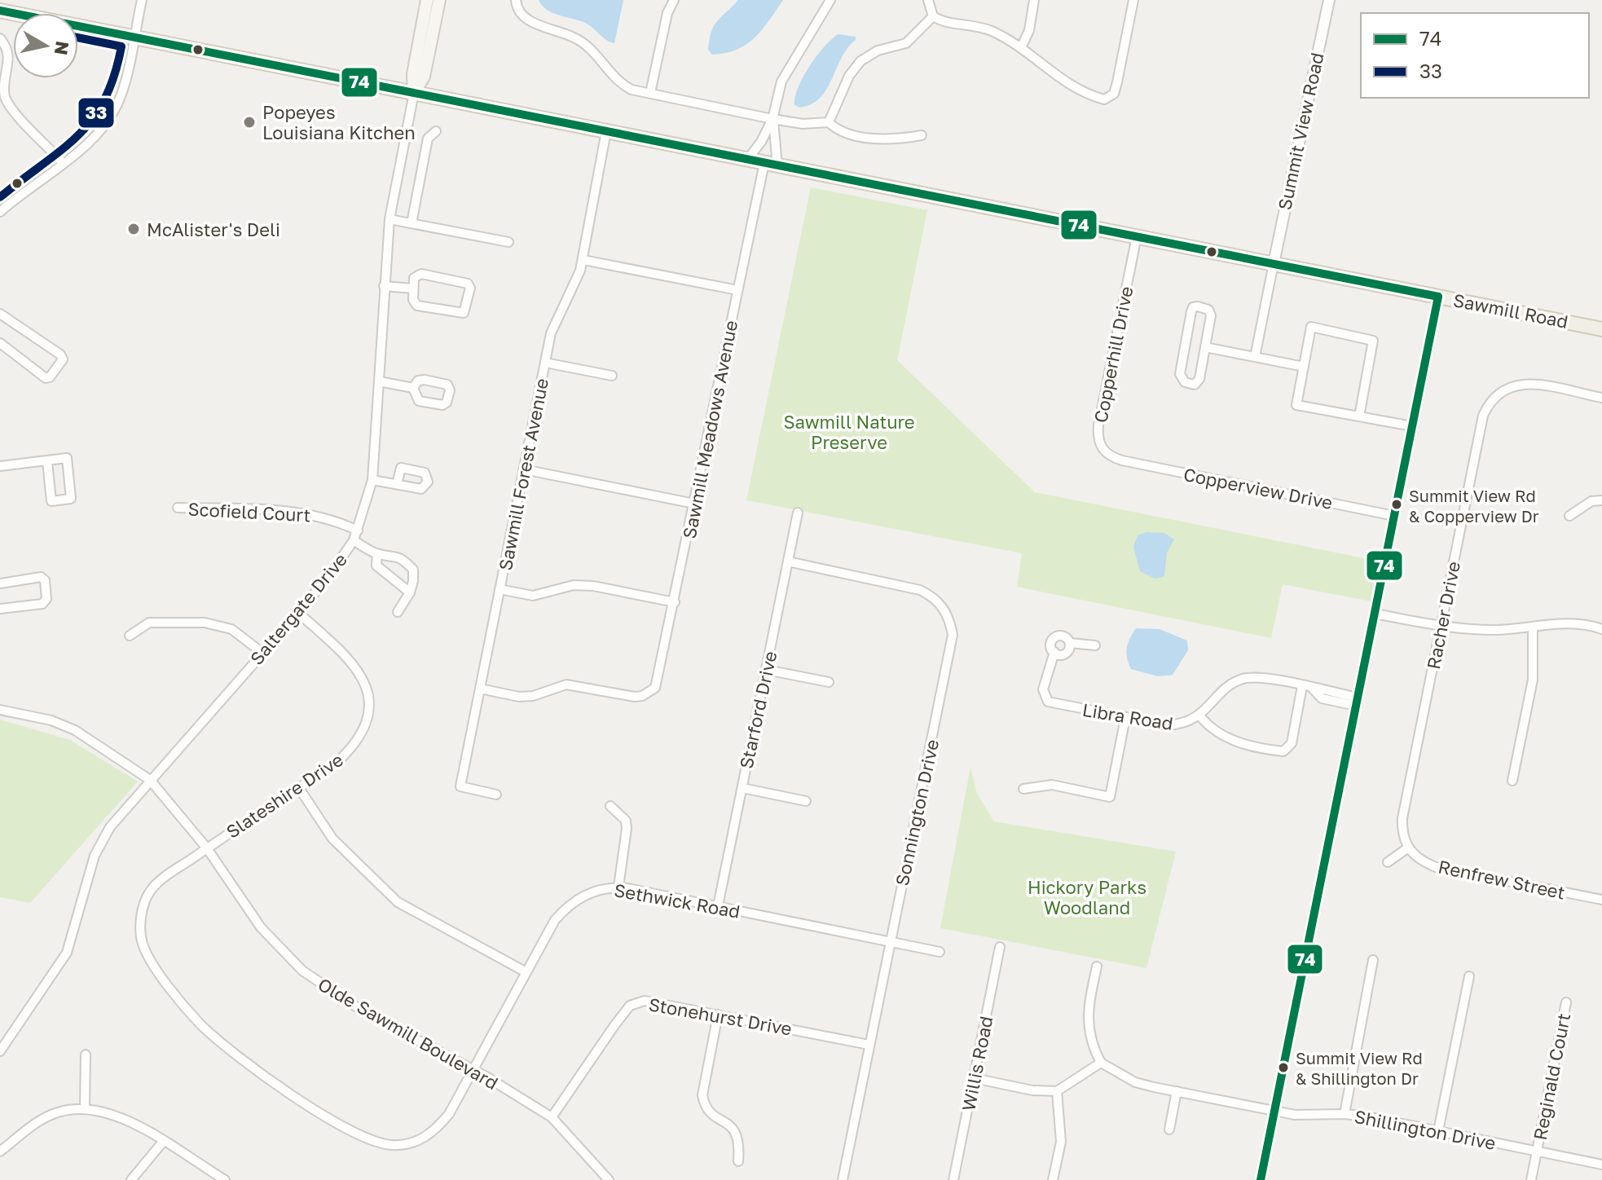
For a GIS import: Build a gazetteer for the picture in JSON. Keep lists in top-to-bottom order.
{
  "streets": {
    "main road": ["Sawmill Road"],
    "street": [
      "Summit View Road",
      "Copperhill Drive",
      "Sawmill Meadows Avenue",
      "Sawmill Forest Avenue",
      "Copperview Drive",
      "Scofield Court",
      "Saltergate Drive",
      "Racher Drive",
      "Starford Drive",
      "Libra Road",
      "Slateshire Drive",
      "Sonnington Drive",
      "Renfrew Street",
      "Sethwick Road",
      "Stonehurst Drive",
      "Olde Sawmill Boulevard",
      "Willis Road",
      "Reginald Court",
      "Shillington Drive"
    ]
  },
  "crossings": [
    ["Summit View Road", "Sawmill Road"],
    ["Sawmill Road", "Copperhill Drive"],
    ["Sawmill Road", "Sawmill Meadows Avenue"],
    ["Sawmill Road", "Sawmill Forest Avenue"],
    ["Sawmill Road", "Saltergate Drive"],
    ["Copperhill Drive", "Copperview Drive"],
    ["Sawmill Meadows Avenue", "Sawmill Forest Avenue"],
    ["Scofield Court", "Saltergate Drive"],
    ["Saltergate Drive", "Slateshire Drive"],
    ["Saltergate Drive", "Olde Sawmill Boulevard"],
    ["Racher Drive", "Renfrew Street"],
    ["Starford Drive", "Sonnington Drive"],
    ["Starford Drive", "Sethwick Road"],
    ["Slateshire Drive", "Sethwick Road"],
    ["Slateshire Drive", "Olde Sawmill Boulevard"],
    ["Sonnington Drive", "Sethwick Road"],
    ["Sonnington Drive", "Stonehurst Drive"],
    ["Sethwick Road", "Olde Sawmill Boulevard"],
    ["Stonehurst Drive", "Olde Sawmill Boulevard"],
    ["Reginald Court", "Shillington Drive"]
  ],
  "parks": ["Sawmill Nature Preserve", "Hickory Parks Woodland"],
  "places": [
    "Popeyes Louisiana Kitchen",
    "McAlister's Deli",
    "Summit View Rd & Copperview Dr",
    "Summit View Rd & Shillington Dr"
  ],
  "lines": ["transit line 74", "transit line 33"],
  "legend": ["74", "33"],
  "north": "right"
}
